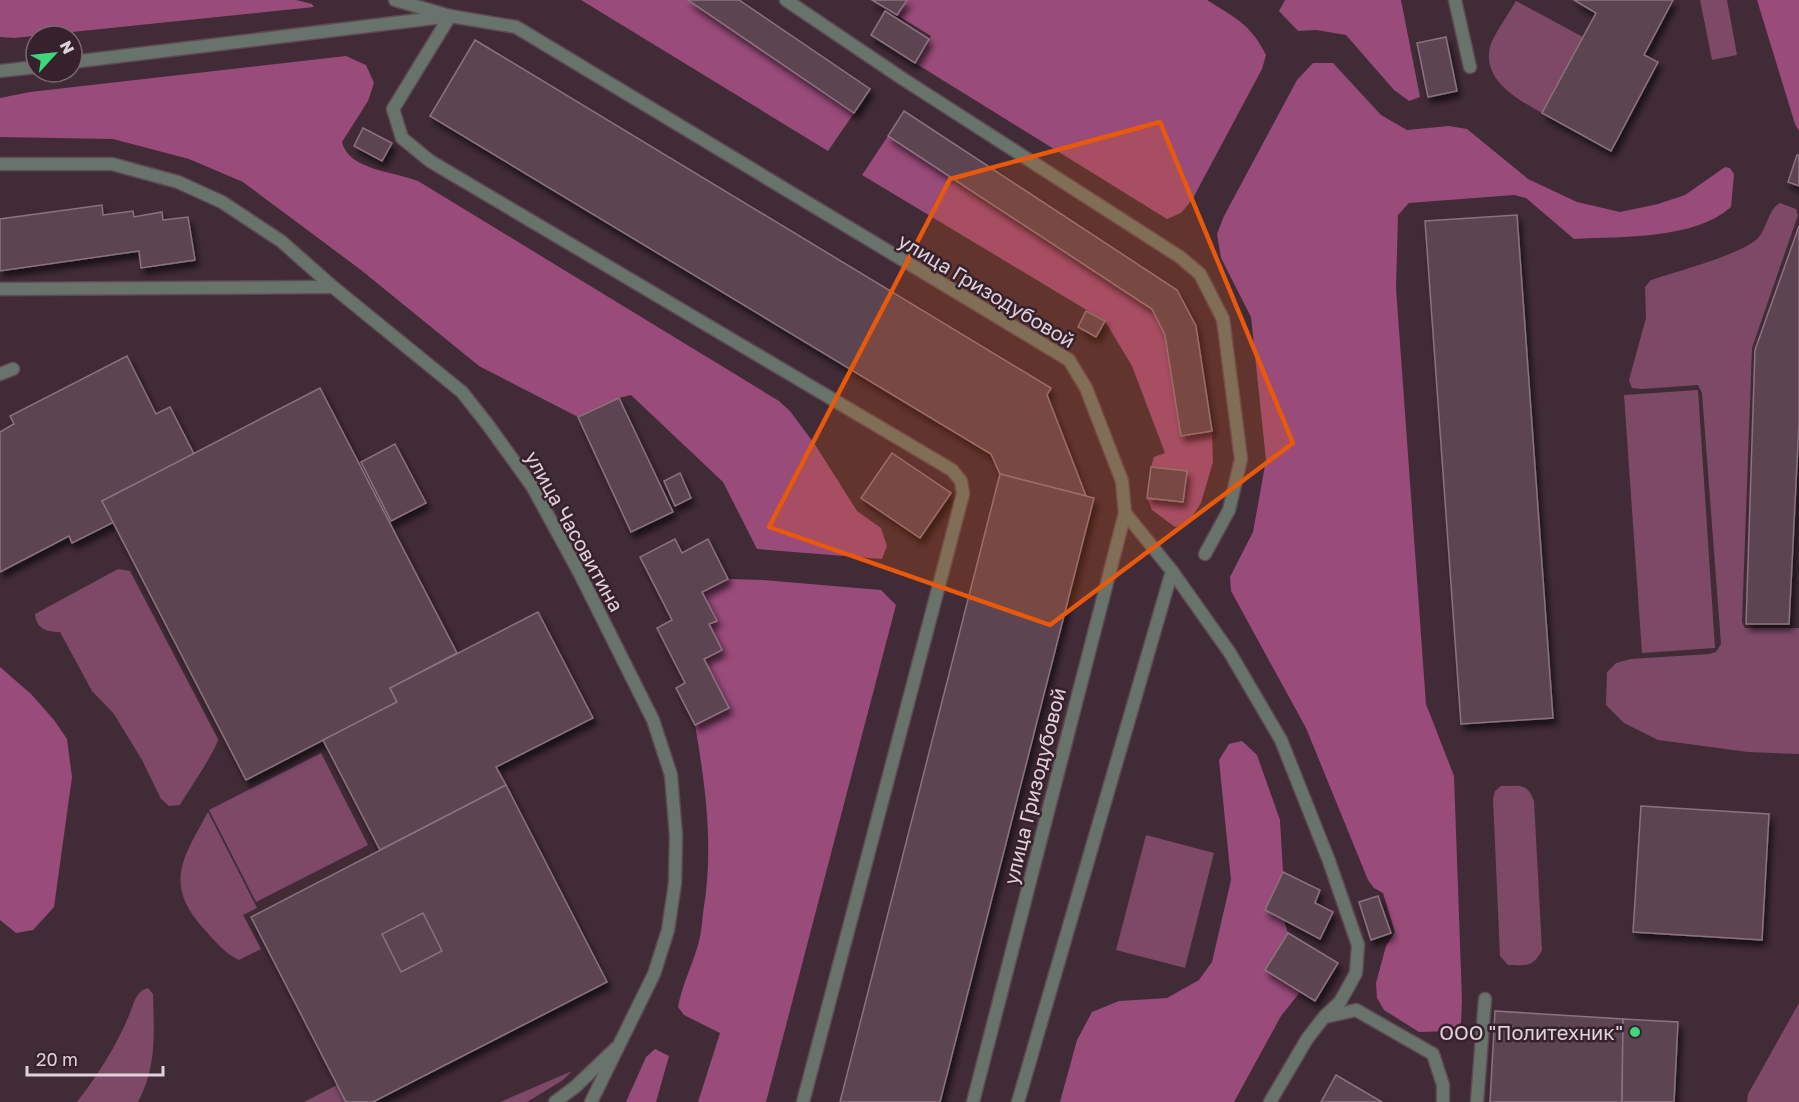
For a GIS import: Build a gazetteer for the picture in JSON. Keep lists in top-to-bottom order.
{
  "streets": {
    "street": ["улица Гризодубовой", "улица Часовитина"]
  },
  "places": ["ООО \"Политехник\""],
  "scale_bar": "20 m",
  "north": "top right"
}
